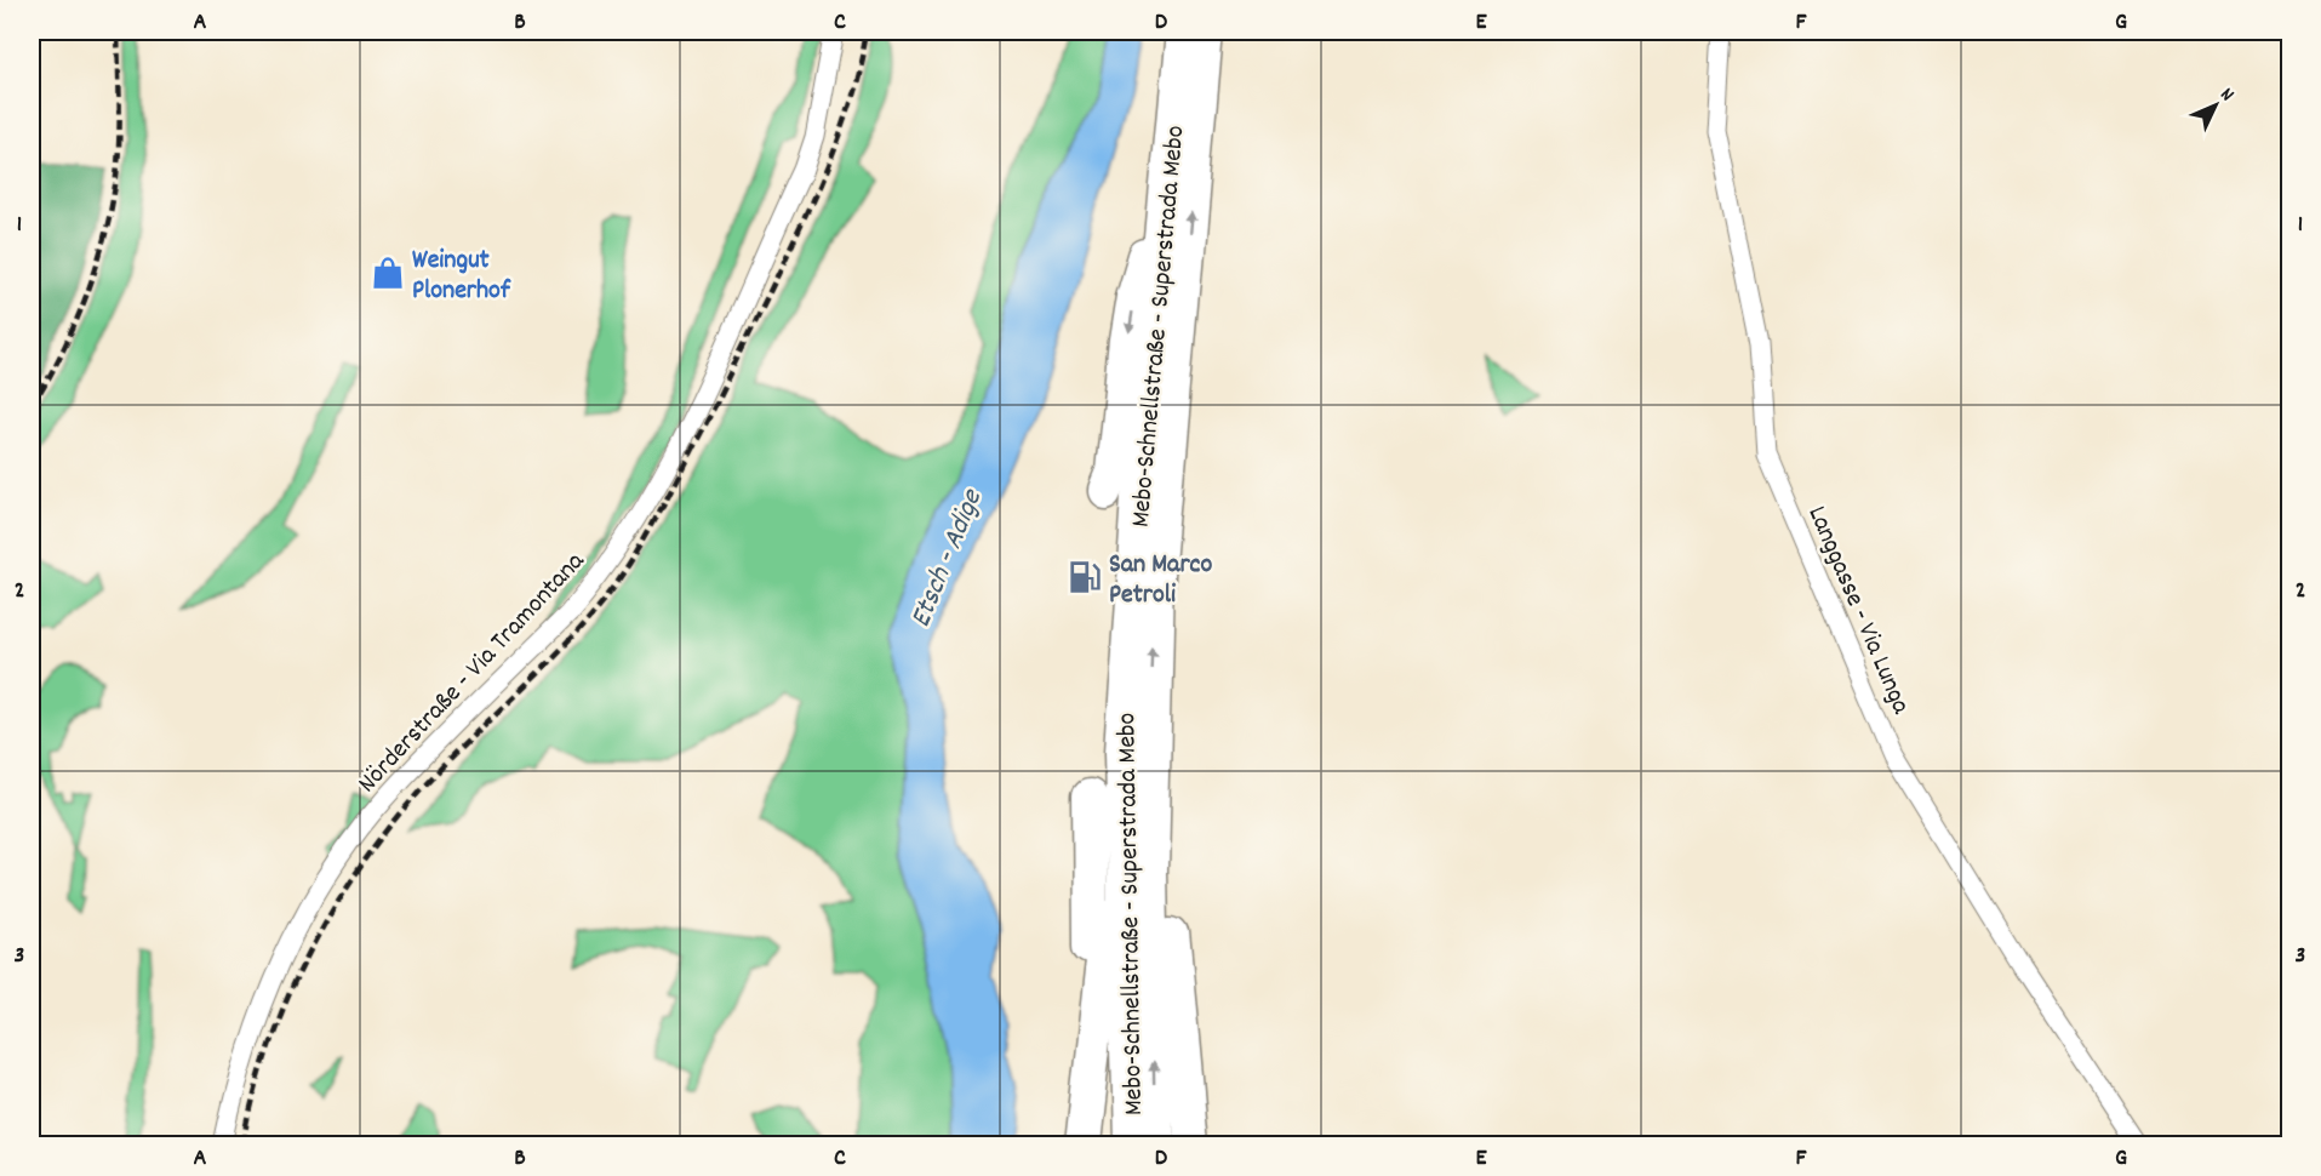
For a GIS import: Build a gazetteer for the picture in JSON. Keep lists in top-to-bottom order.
{
  "streets": {
    "highway": ["Mebo-Schnellstraße - Superstrada Mebo"],
    "street": ["Langgasse - Via Lunga", "Nörderstraße - Via Tramontana"]
  },
  "water": ["Etsch - Adige"],
  "places": {
    "shop": ["Weingut Plonerhof"],
    "fuel station": ["San Marco Petroli"]
  },
  "north": "top right",
  "grid": {
    "columns": [
      "A",
      "B",
      "C",
      "D",
      "E",
      "F",
      "G"
    ],
    "rows": ["1", "2", "3"]
  }
}
